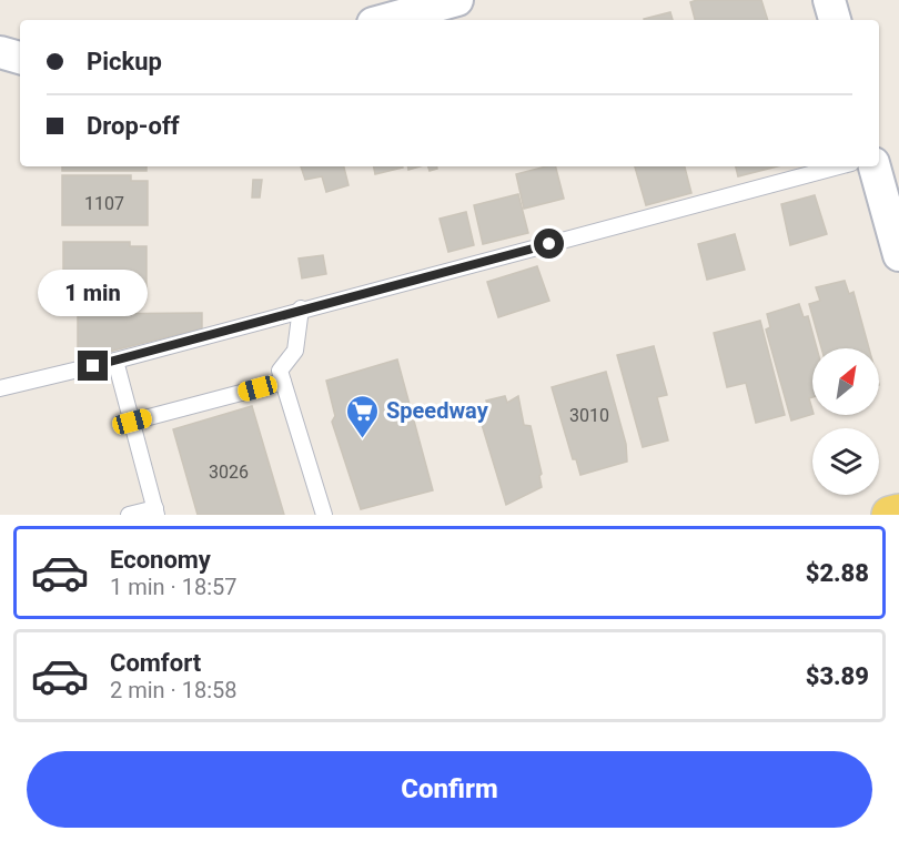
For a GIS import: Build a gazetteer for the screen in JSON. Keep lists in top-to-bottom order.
{
  "places": {
    "supermarket": ["Speedway"]
  },
  "house_numbers": ["1107", "3010", "3026"],
  "north": "top right",
  "page": {
    "banner": ["Pickup", "Drop-off"],
    "bubble": "1 min",
    "list": [
      {
        "name": "Economy",
        "note": "1 min · 18:57",
        "value": "$2.88"
      },
      {
        "name": "Comfort",
        "note": "2 min · 18:58",
        "value": "$3.89"
      }
    ],
    "buttons": "Confirm"
  }
}
